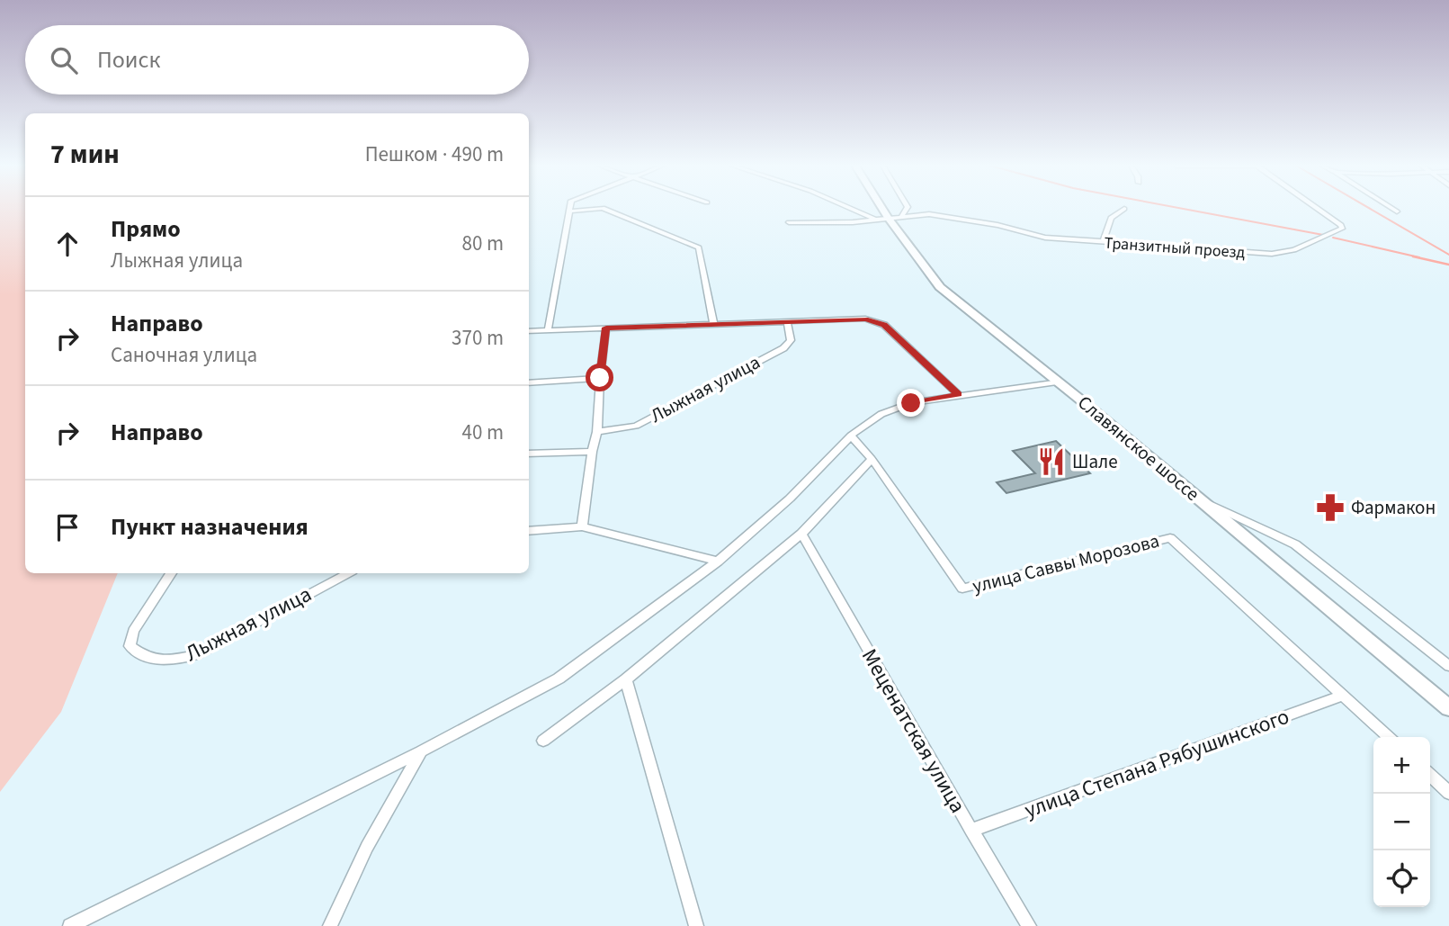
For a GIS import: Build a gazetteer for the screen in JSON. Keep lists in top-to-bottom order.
{
  "streets": {
    "main road": ["Славянское шоссе"],
    "street": [
      "Транзитный проезд",
      "Лыжная улица",
      "улица Саввы Морозова",
      "Меценатская улица",
      "улица Степана Рябушинского"
    ]
  },
  "crossings": [
    ["Транзитный проезд", "Славянское шоссе"],
    ["улица Саввы Морозова", "улица Степана Рябушинского"],
    ["Меценатская улица", "улица Степана Рябушинского"]
  ],
  "places": {
    "restaurant": ["Шале"],
    "pharmacy": ["Фармакон"]
  },
  "page": {
    "search": "Поиск",
    "heading": ["7 мин", "Пешком · 490 m"],
    "list": [
      ["Прямо", "Лыжная улица", "80 m"],
      ["Направо", "Саночная улица", "370 m"],
      ["Направо", "40 m"],
      "Пункт назначения"
    ],
    "map_buttons": ["+", "−"]
  }
}
